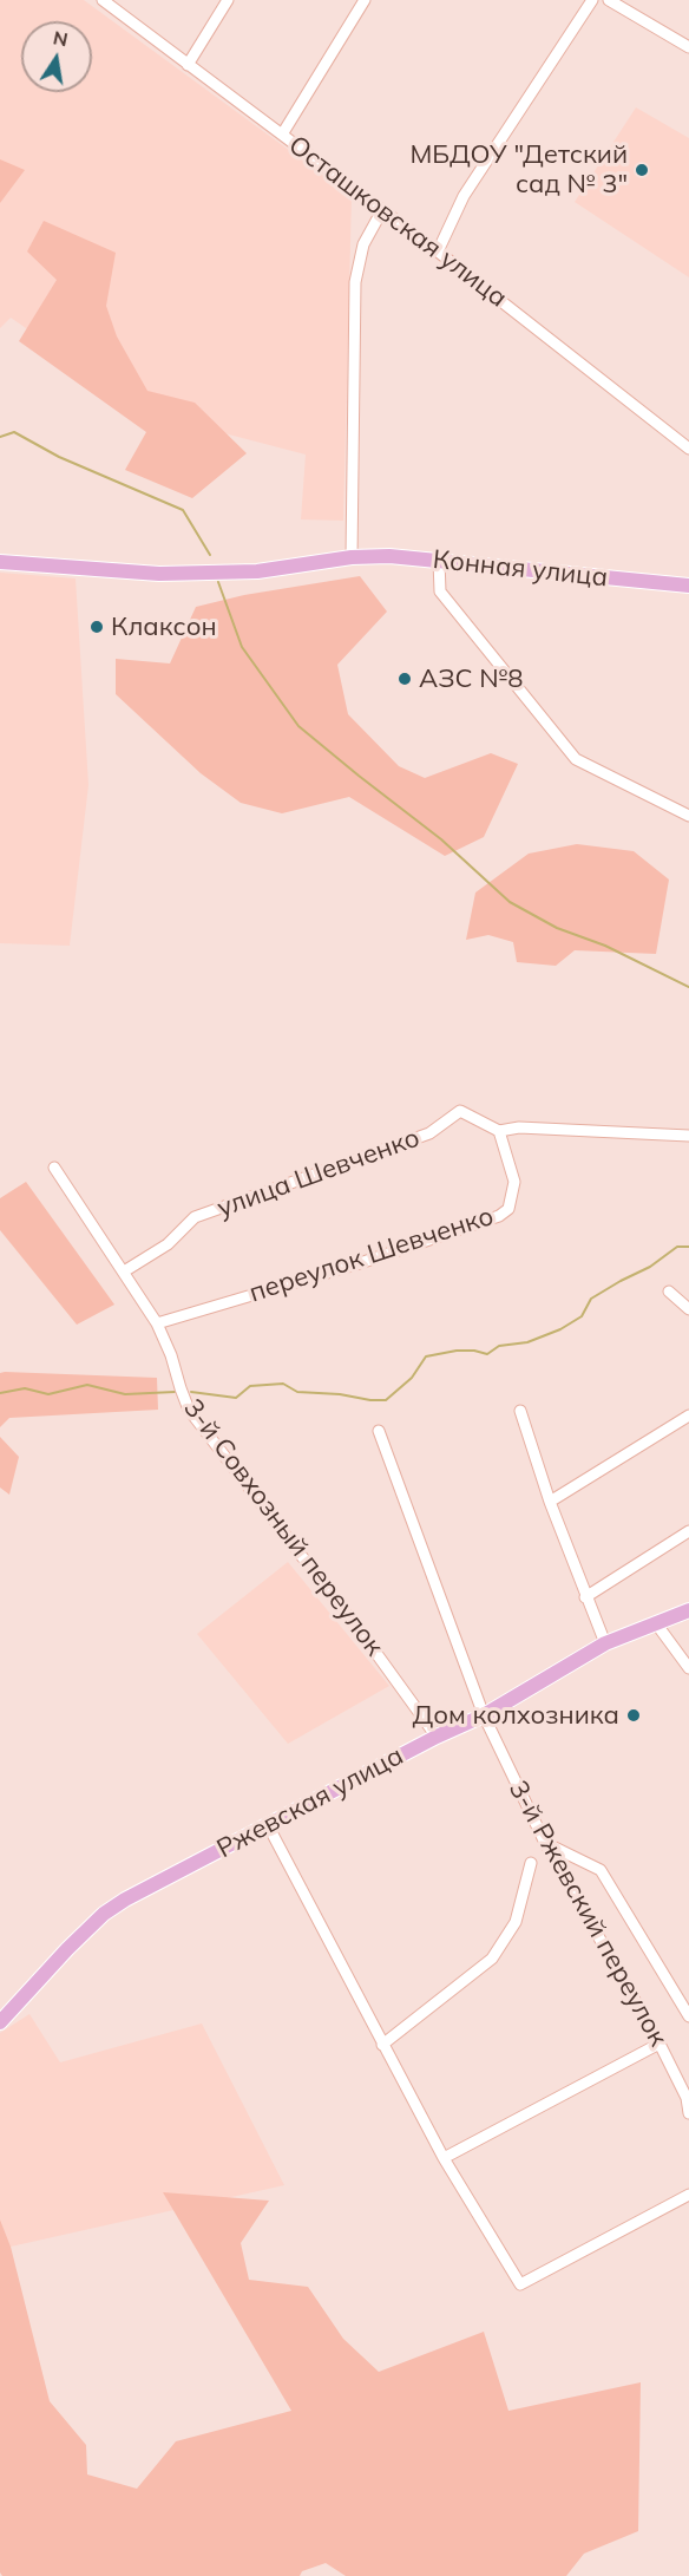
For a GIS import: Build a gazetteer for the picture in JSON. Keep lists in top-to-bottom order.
{
  "streets": {
    "main road": ["Конная улица", "Ржевская улица"],
    "street": [
      "Осташковская улица",
      "улица Шевченко",
      "переулок Шевченко",
      "3-й Совхозный переулок",
      "3-й Ржевский переулок"
    ]
  },
  "crossings": [
    ["улица Шевченко", "переулок Шевченко"],
    ["улица Шевченко", "3-й Совхозный переулок"],
    ["переулок Шевченко", "3-й Совхозный переулок"],
    ["3-й Совхозный переулок", "Ржевская улица"],
    ["Ржевская улица", "3-й Ржевский переулок"]
  ],
  "places": [
    "МБДОУ \"Детский сад № 3\"",
    "Клаксон",
    "АЗС №8",
    "Дом колхозника"
  ],
  "north": "top"
}
